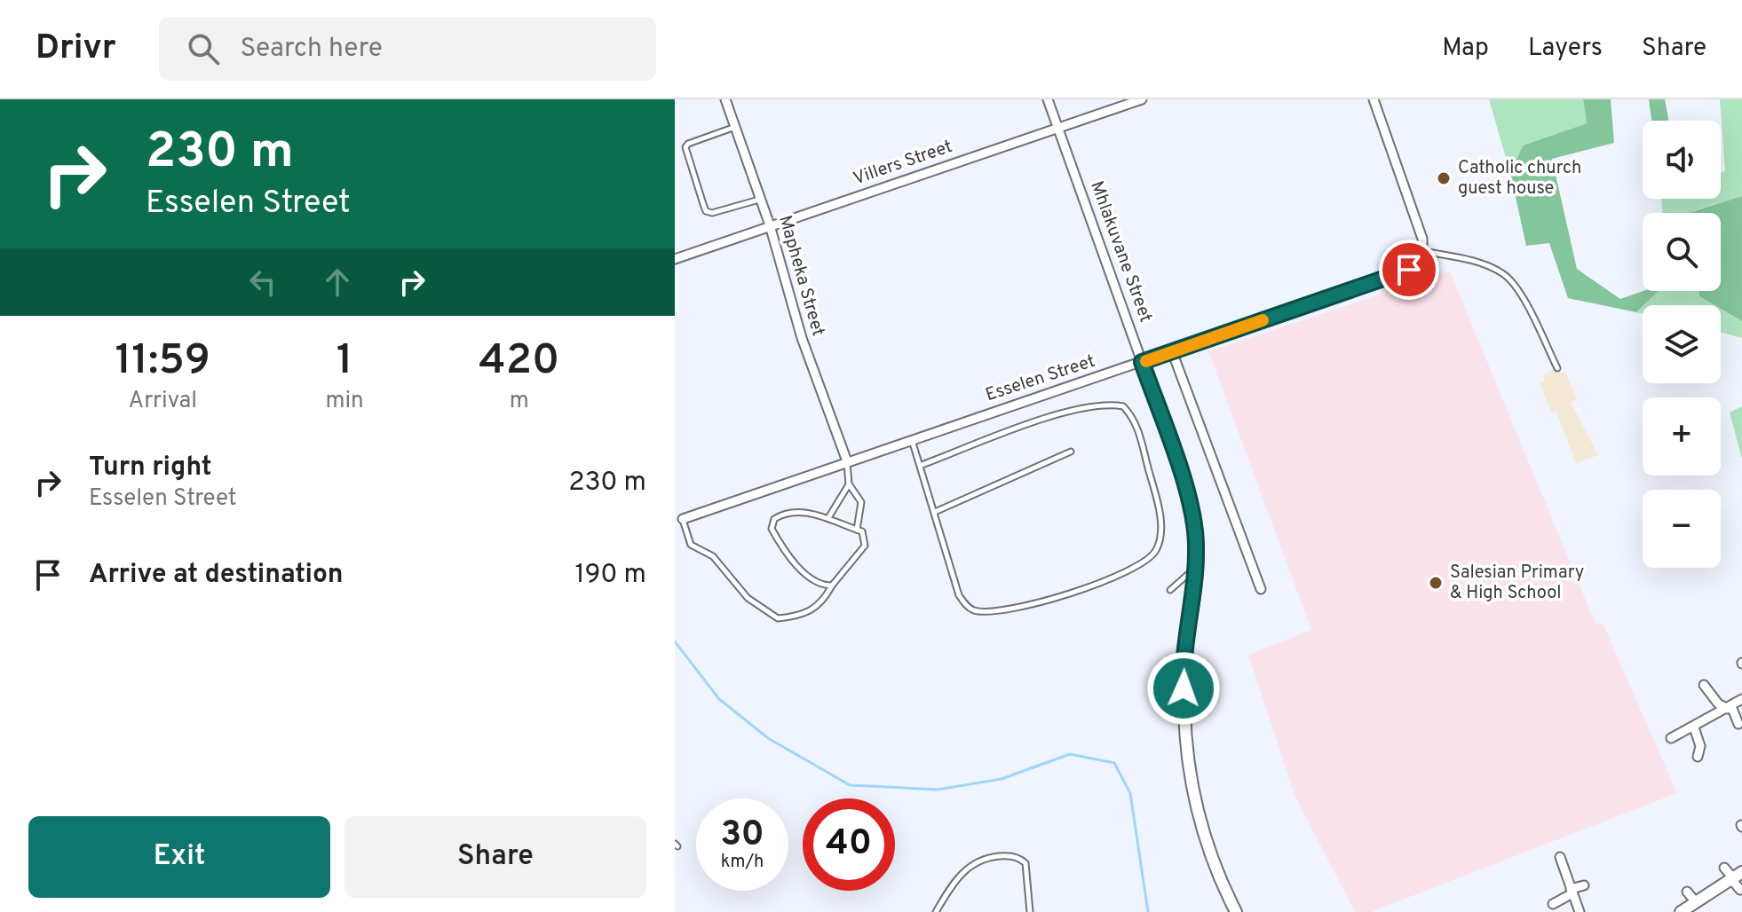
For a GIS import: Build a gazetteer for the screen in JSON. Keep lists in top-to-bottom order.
{
  "streets": {
    "street": [
      "Villers Street",
      "Mhlakuvane Street",
      "Mapheka Street",
      "Esselen Street"
    ]
  },
  "crossings": [
    ["Villers Street", "Mhlakuvane Street"],
    ["Villers Street", "Mapheka Street"],
    ["Mhlakuvane Street", "Esselen Street"],
    ["Mapheka Street", "Esselen Street"]
  ],
  "places": ["Catholic church guest house", "Salesian Primary & High School"],
  "page": {
    "header": "Drivr",
    "search": "Search here",
    "nav": ["Map", "Layers", "Share"],
    "turn": ["230 m", "Esselen Street"],
    "map_buttons": ["+", "−"],
    "eta": [
      "11:59",
      "Arrival",
      "1",
      "min",
      "420",
      "m"
    ],
    "list": [
      {
        "name": "Turn right",
        "note": "Esselen Street",
        "value": "230 m"
      },
      {
        "name": "Arrive at destination",
        "value": "190 m"
      }
    ],
    "speed": "30 km/h",
    "limit": "40",
    "buttons": ["Exit", "Share"]
  }
}
